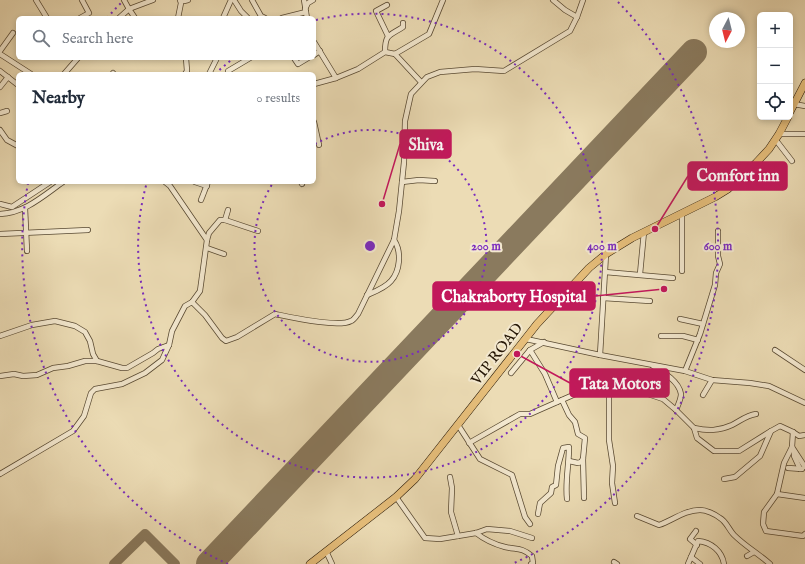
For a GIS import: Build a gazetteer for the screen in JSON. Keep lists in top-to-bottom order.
{
  "streets": {
    "highway": ["VIP ROAD"]
  },
  "places": [
    "Shiva",
    "Comfort inn",
    "Chakraborty Hospital",
    "Tata Motors"
  ],
  "north": "bottom",
  "page": {
    "map_buttons": ["+", "−"],
    "search": "Search here",
    "heading": ["Nearby", "0 results"]
  },
  "rings": ["200 m", "400 m", "600 m"]
}
